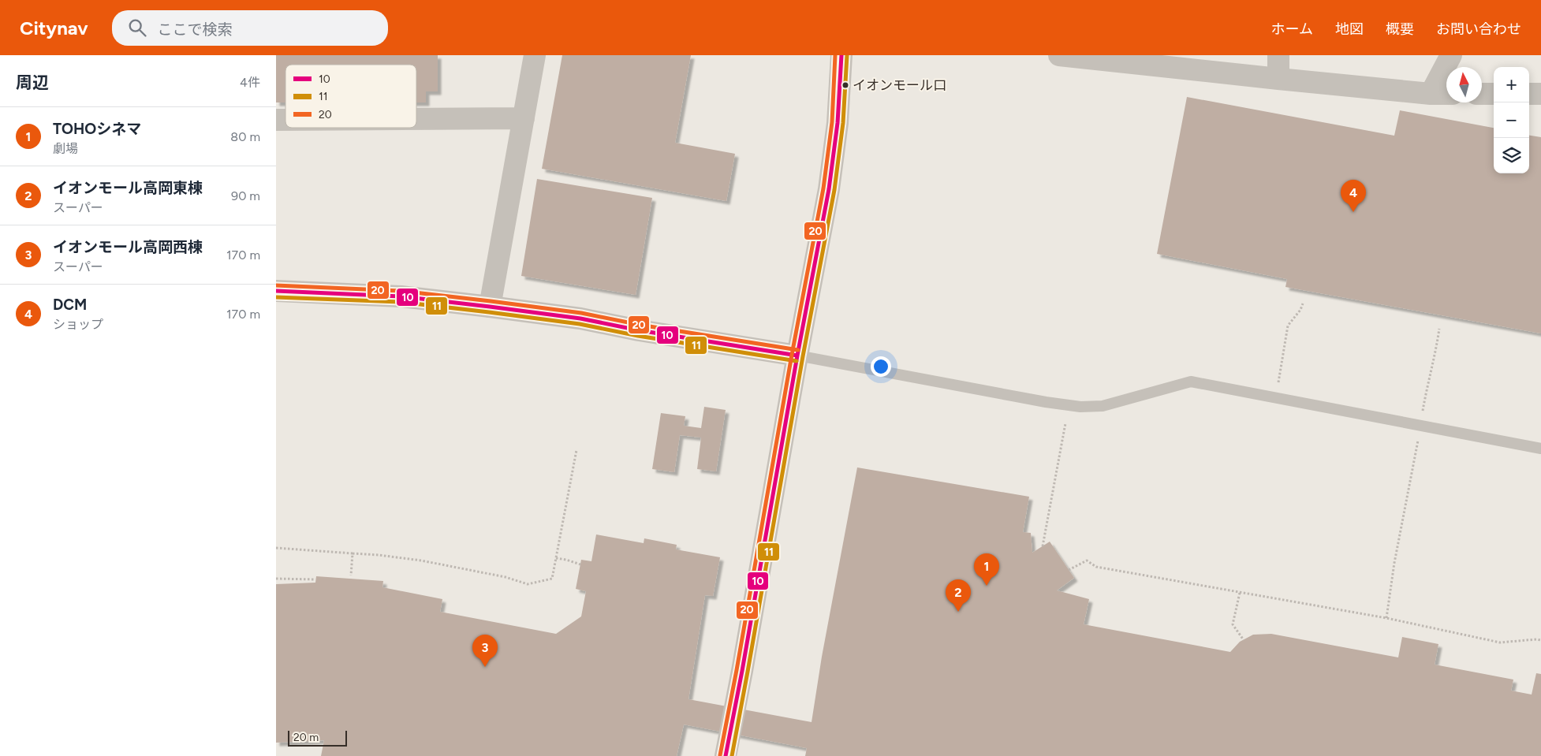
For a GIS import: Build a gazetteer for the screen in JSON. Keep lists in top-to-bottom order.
{
  "places": ["イオンモール口"],
  "lines": ["transit line 10", "transit line 11", "transit line 20"],
  "legend": ["10", "11", "20"],
  "scale_bar": "20 m",
  "north": "top",
  "page": {
    "header": "Citynav",
    "search": "ここで検索",
    "nav": [
      "ホーム",
      "地図",
      "概要",
      "お問い合わせ"
    ],
    "heading": ["周辺", "4件"],
    "map_buttons": ["+", "−"],
    "list": [
      {
        "mark": "1",
        "name": "TOHOシネマ",
        "note": "劇場",
        "value": "80 m"
      },
      {
        "mark": "2",
        "name": "イオンモール高岡東棟",
        "note": "スーパー",
        "value": "90 m"
      },
      {
        "mark": "3",
        "name": "イオンモール高岡西棟",
        "note": "スーパー",
        "value": "170 m"
      },
      {
        "mark": "4",
        "name": "DCM",
        "note": "ショップ",
        "value": "170 m"
      }
    ],
    "pins": [
      "4",
      "1",
      "2",
      "3"
    ],
    "scale": "20 m"
  }
}
